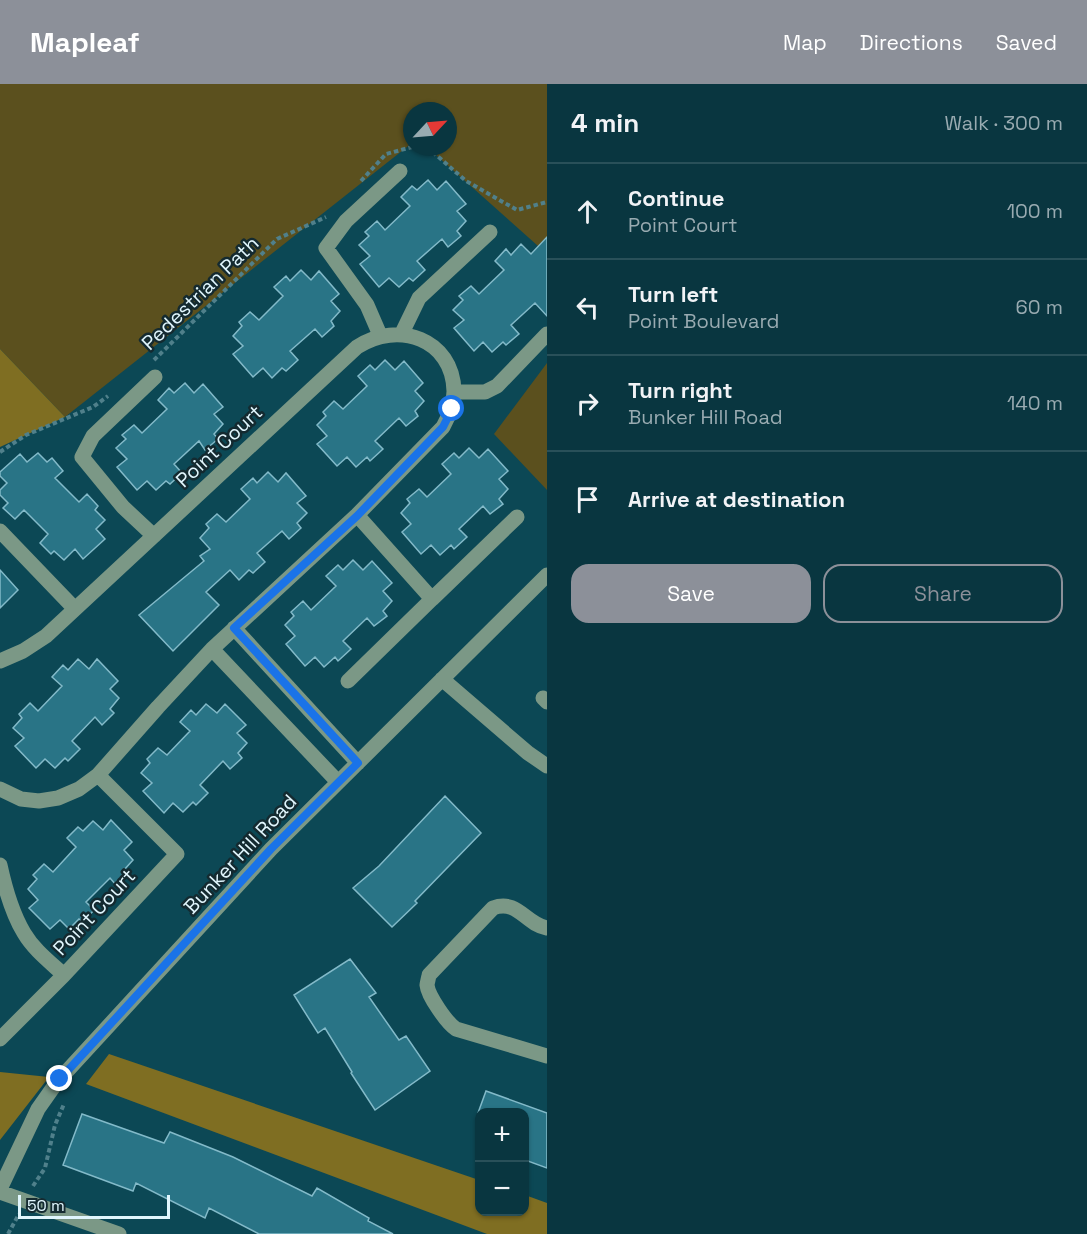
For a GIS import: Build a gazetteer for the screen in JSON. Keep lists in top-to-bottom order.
{
  "streets": {
    "street": ["Point Court", "Bunker Hill Road"],
    "path": ["Pedestrian Path"]
  },
  "scale_bar": "50 m",
  "north": "top right",
  "page": {
    "header": "Mapleaf",
    "nav": ["Map", "Directions", "Saved"],
    "heading": ["4 min", "Walk · 300 m"],
    "list": [
      ["Continue", "Point Court", "100 m"],
      ["Turn left", "Point Boulevard", "60 m"],
      ["Turn right", "Bunker Hill Road", "140 m"],
      "Arrive at destination"
    ],
    "buttons": ["Save", "Share"],
    "map_buttons": ["+", "−"],
    "scale": "50 m"
  }
}
